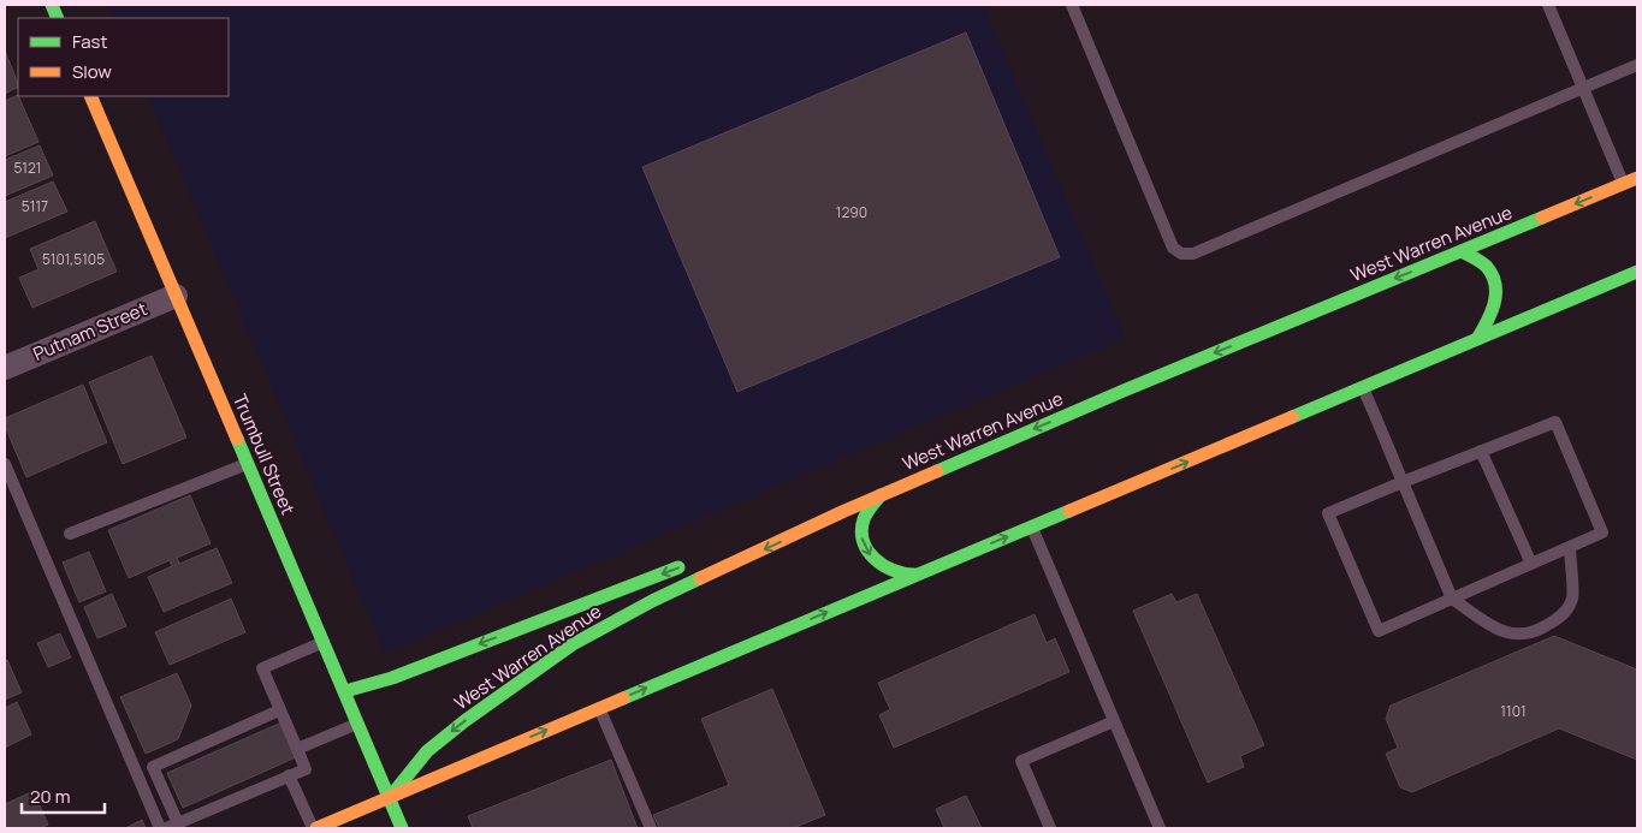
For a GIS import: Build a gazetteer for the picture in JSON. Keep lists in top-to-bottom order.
{
  "streets": {
    "main road": ["West Warren Avenue", "Trumbull Street"],
    "street": ["Putnam Street"]
  },
  "crossings": [
    ["West Warren Avenue", "Trumbull Street"],
    ["Putnam Street", "Trumbull Street"]
  ],
  "house_numbers": [
    "5121",
    "5117",
    "1290",
    "5101,5105",
    "1101"
  ],
  "legend": ["Fast", "Slow"],
  "scale_bar": "20 m"
}
